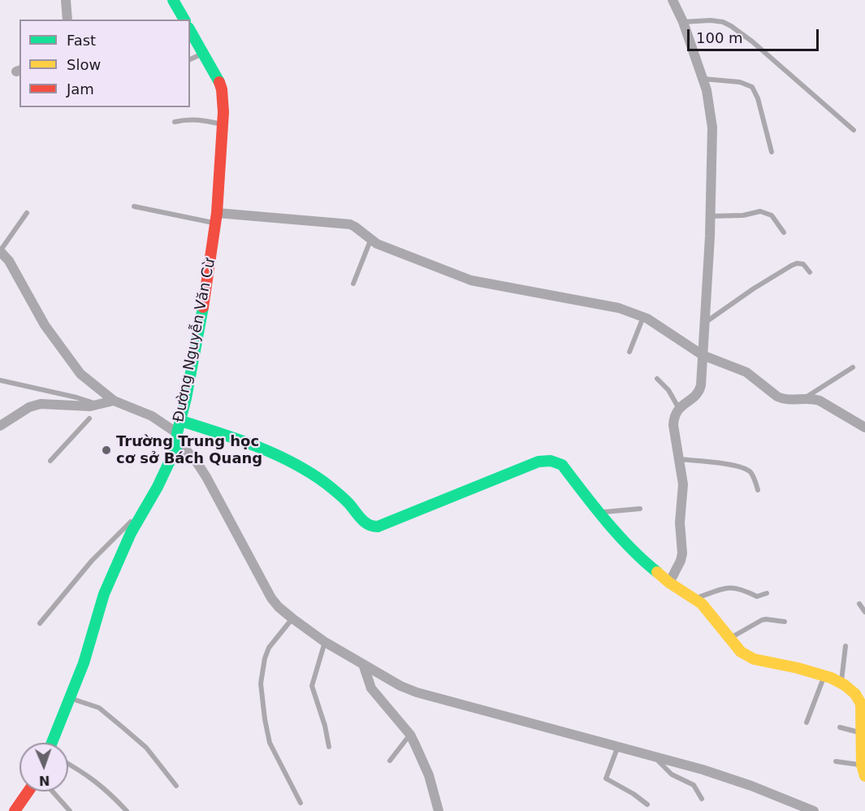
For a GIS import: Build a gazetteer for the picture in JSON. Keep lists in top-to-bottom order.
{
  "streets": {
    "street": ["Đường Nguyễn Văn Cừ"]
  },
  "places": ["Trường Trung học cơ sở Bách Quang"],
  "legend": ["Fast", "Slow", "Jam"],
  "scale_bar": "100 m",
  "north": "bottom"
}
